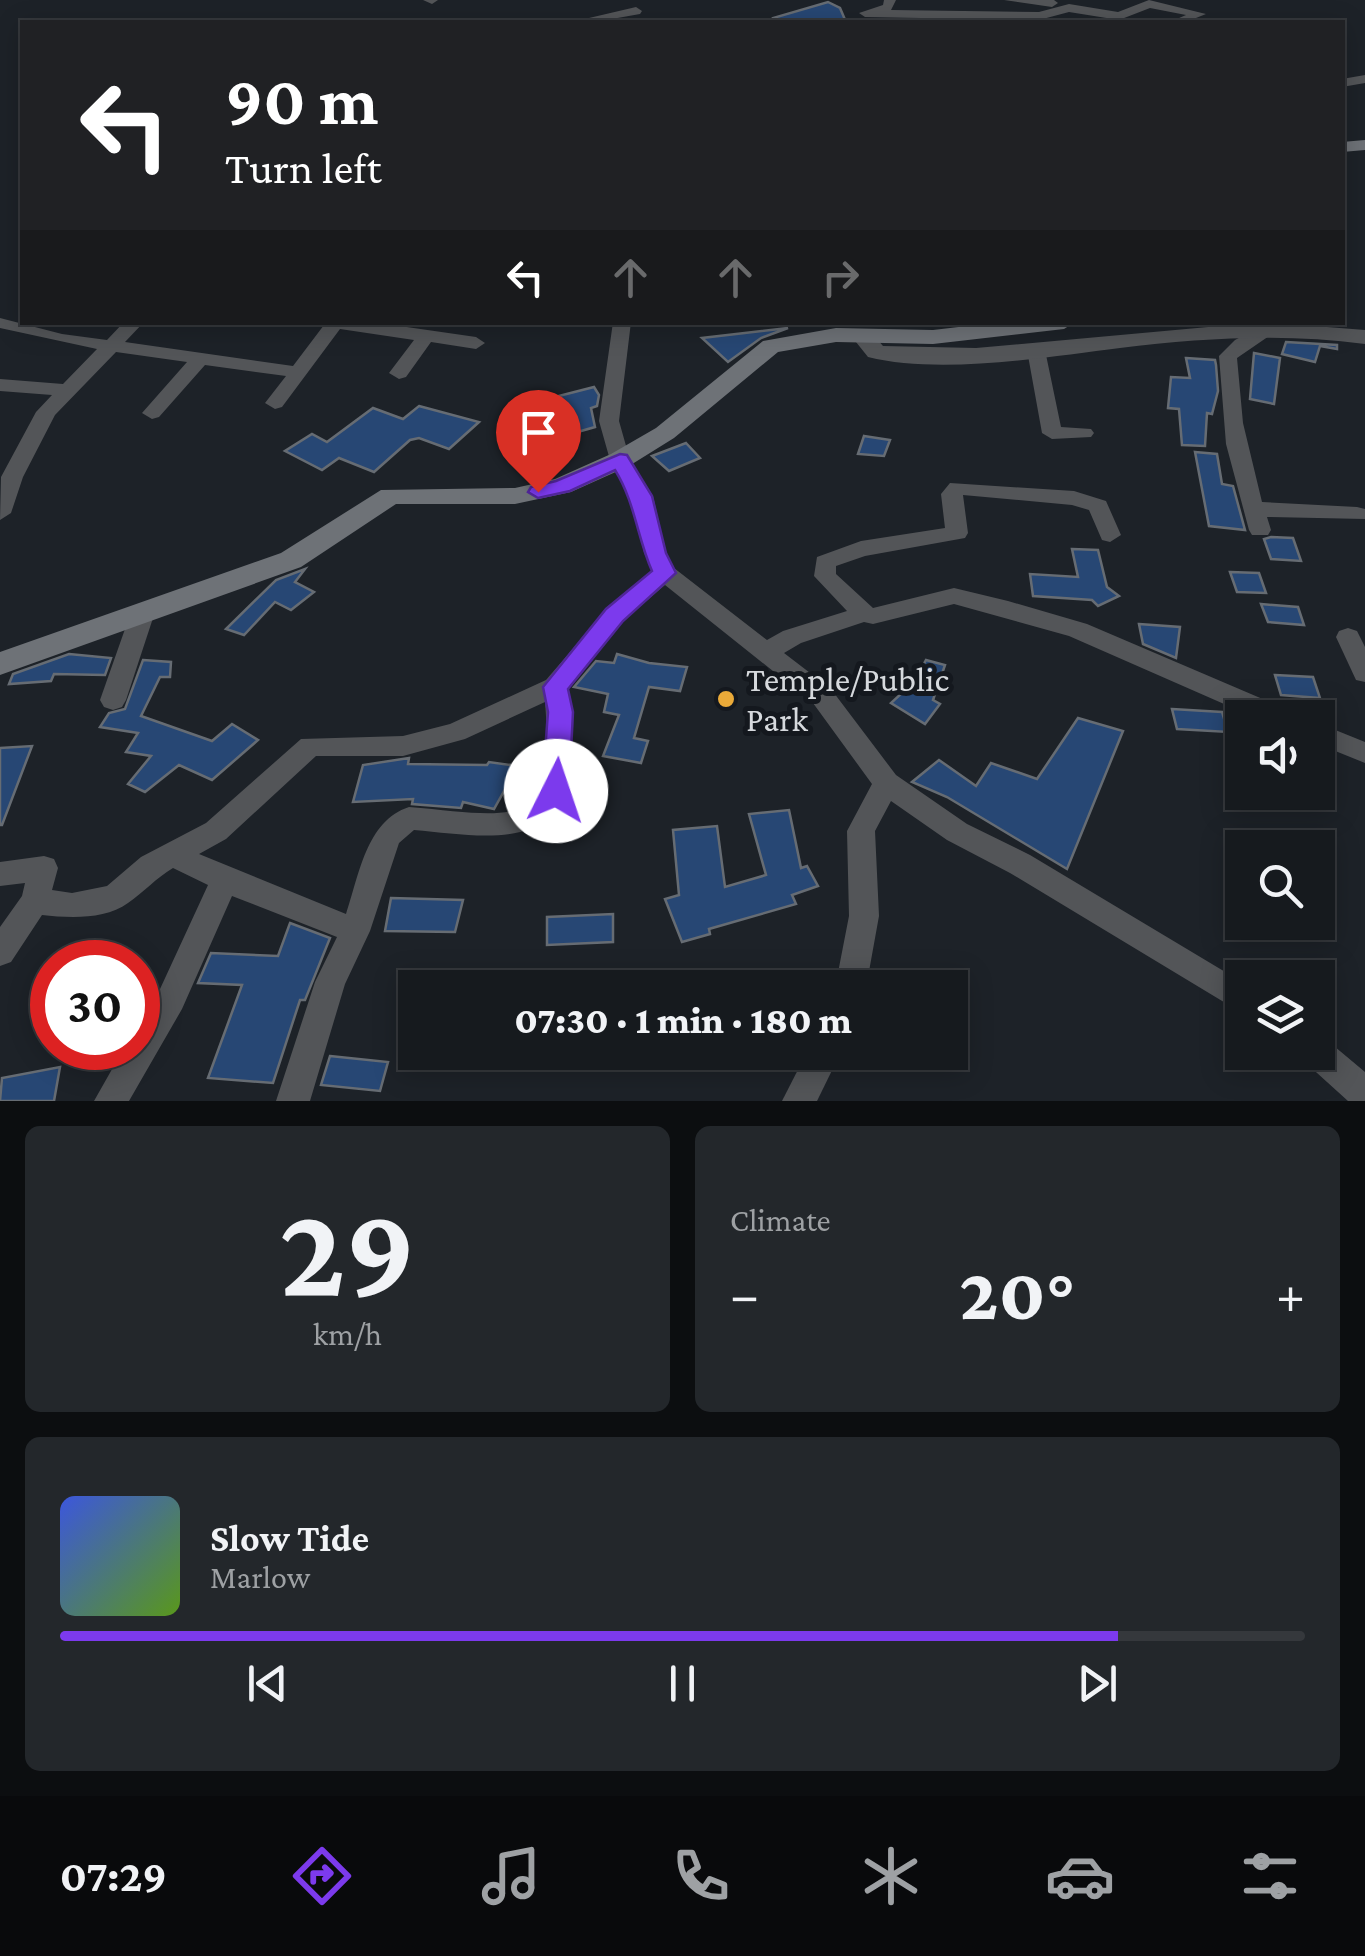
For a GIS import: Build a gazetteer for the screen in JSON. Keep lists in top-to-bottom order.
{
  "places": ["Temple/Public Park"],
  "page": {
    "turn": ["90 m", "Turn left"],
    "limit": "30",
    "trip": "07:30 · 1 min · 180 m",
    "tile": [
      ["29", "km/h"],
      "Climate"
    ],
    "heat": ["−", "20°", "+"],
    "song": ["Slow Tide", "Marlow"],
    "tabs": "07:29"
  }
}
